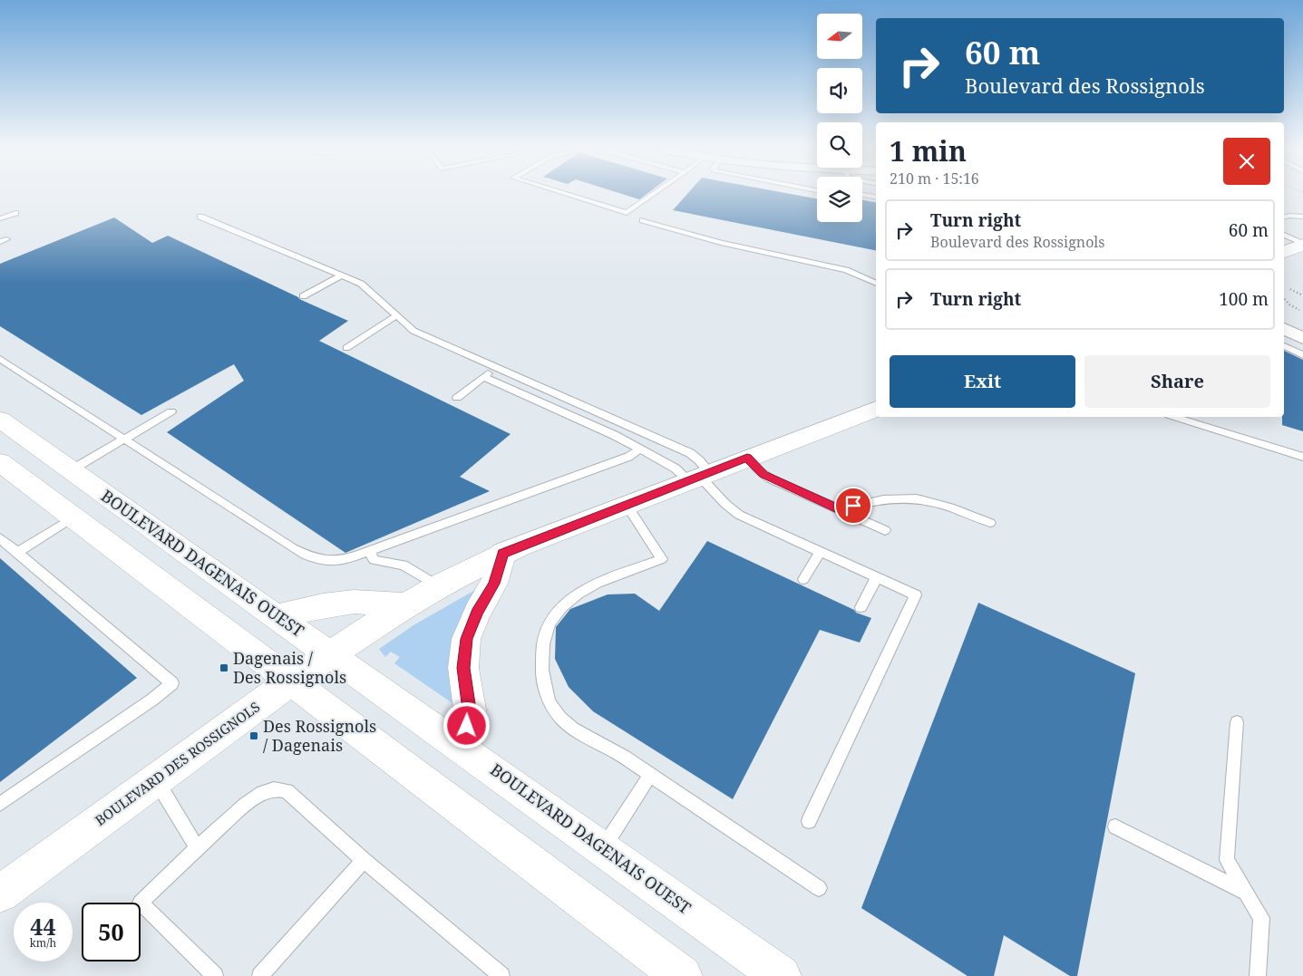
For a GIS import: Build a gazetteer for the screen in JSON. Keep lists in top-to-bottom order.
{
  "streets": {
    "main road": ["BOULEVARD DAGENAIS OUEST", "BOULEVARD DES ROSSIGNOLS"]
  },
  "crossings": [
    ["BOULEVARD DAGENAIS OUEST", "BOULEVARD DES ROSSIGNOLS"]
  ],
  "places": {
    "transit": ["Dagenais / Des Rossignols", "Des Rossignols / Dagenais"]
  },
  "north": "left",
  "page": {
    "turn": ["60 m", "Boulevard des Rossignols"],
    "heading": ["1 min", "210 m · 15:16"],
    "list": [
      {
        "name": "Turn right",
        "note": "Boulevard des Rossignols",
        "value": "60 m"
      },
      {
        "name": "Turn right",
        "value": "100 m"
      }
    ],
    "buttons": ["Exit", "Share"],
    "speed": "44 km/h",
    "limit": "50"
  }
}
